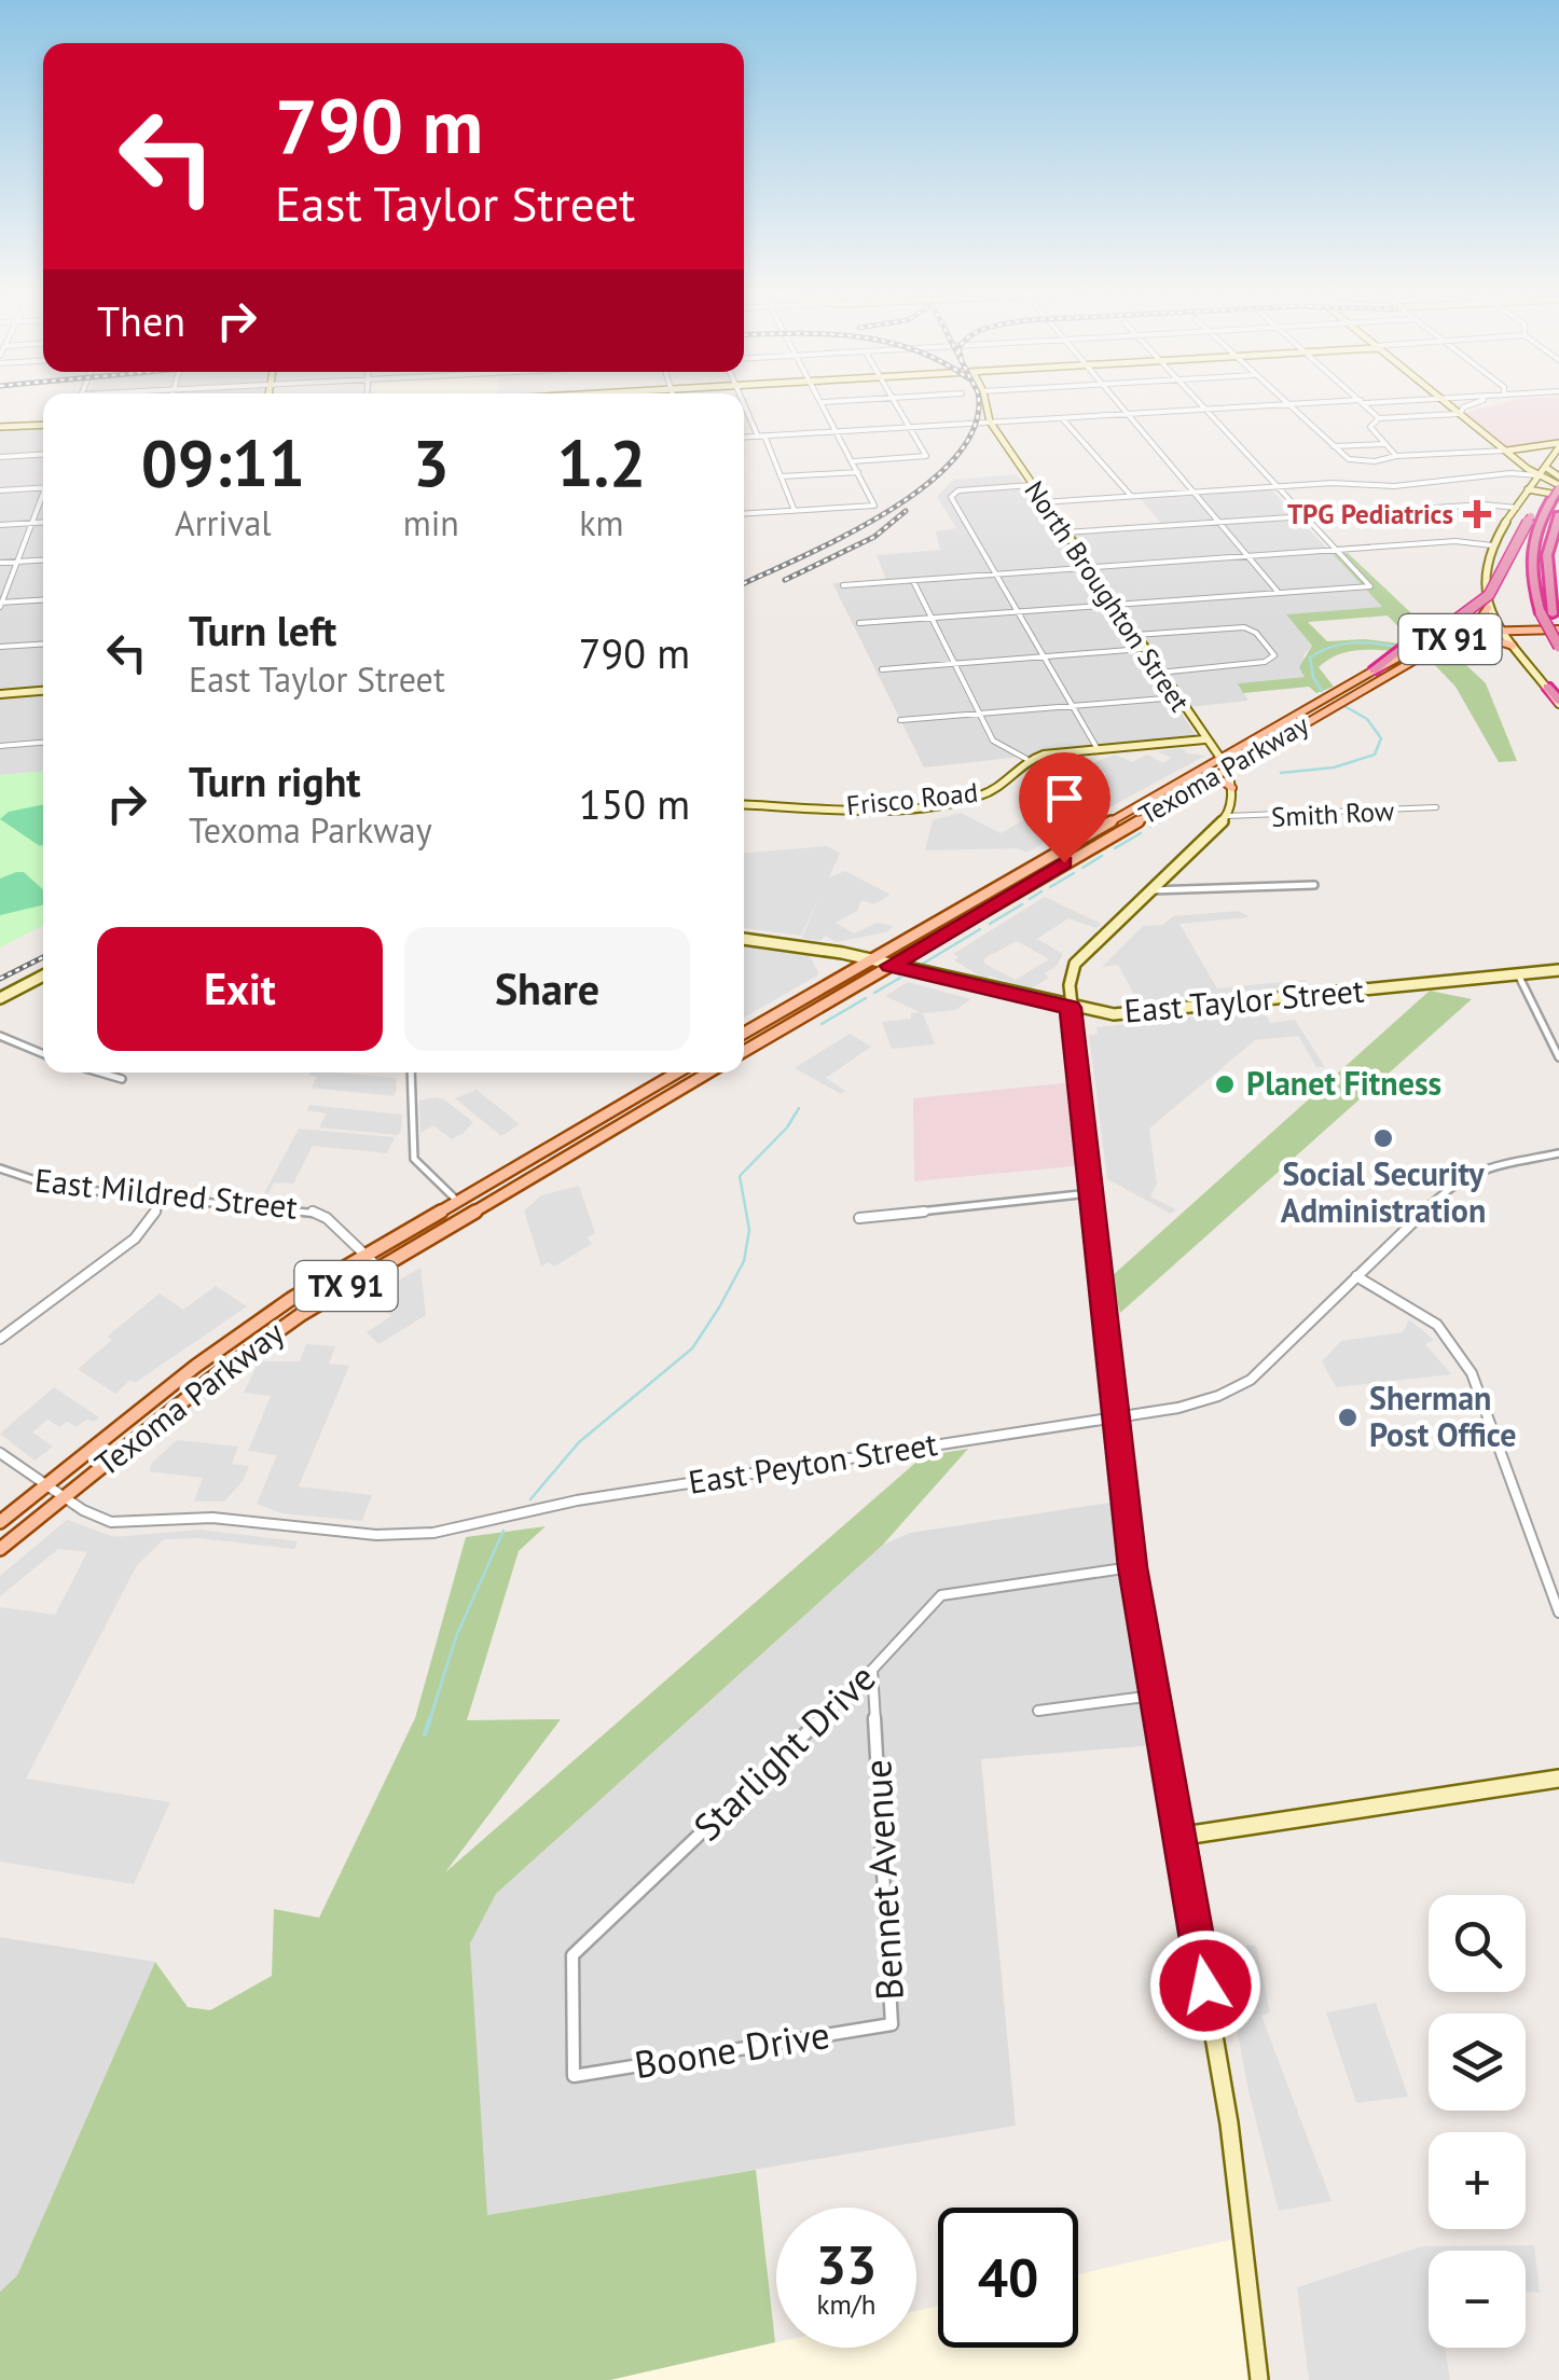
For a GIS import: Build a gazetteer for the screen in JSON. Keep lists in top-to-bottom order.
{
  "streets": {
    "highway": ["TX 91"],
    "main road": ["Texoma Parkway"],
    "street": [
      "North Broughton Street",
      "Frisco Road",
      "Smith Row",
      "East Taylor Street",
      "East Mildred Street",
      "East Peyton Street",
      "Starlight Drive",
      "Bennet Avenue",
      "Boone Drive"
    ]
  },
  "crossings": [
    ["North Broughton Street", "Texoma Parkway"],
    ["TX 91", "Texoma Parkway"],
    ["Texoma Parkway", "East Taylor Street"],
    ["Texoma Parkway", "East Mildred Street"],
    ["Texoma Parkway", "East Peyton Street"],
    ["Starlight Drive", "Bennet Avenue"],
    ["Starlight Drive", "Boone Drive"],
    ["Bennet Avenue", "Boone Drive"]
  ],
  "places": {
    "health": ["TPG Pediatrics"],
    "other": ["Planet Fitness", "Social Security Administration", "Sherman Post Office"]
  },
  "page": {
    "turn": ["790 m", "East Taylor Street"],
    "then": "Then",
    "eta": [
      "09:11",
      "Arrival",
      "3",
      "min",
      "1.2",
      "km"
    ],
    "list": [
      {
        "name": "Turn left",
        "note": "East Taylor Street",
        "value": "790 m"
      },
      {
        "name": "Turn right",
        "note": "Texoma Parkway",
        "value": "150 m"
      }
    ],
    "buttons": ["Exit", "Share"],
    "map_buttons": ["+", "−"],
    "speed": "33 km/h",
    "limit": "40"
  }
}
